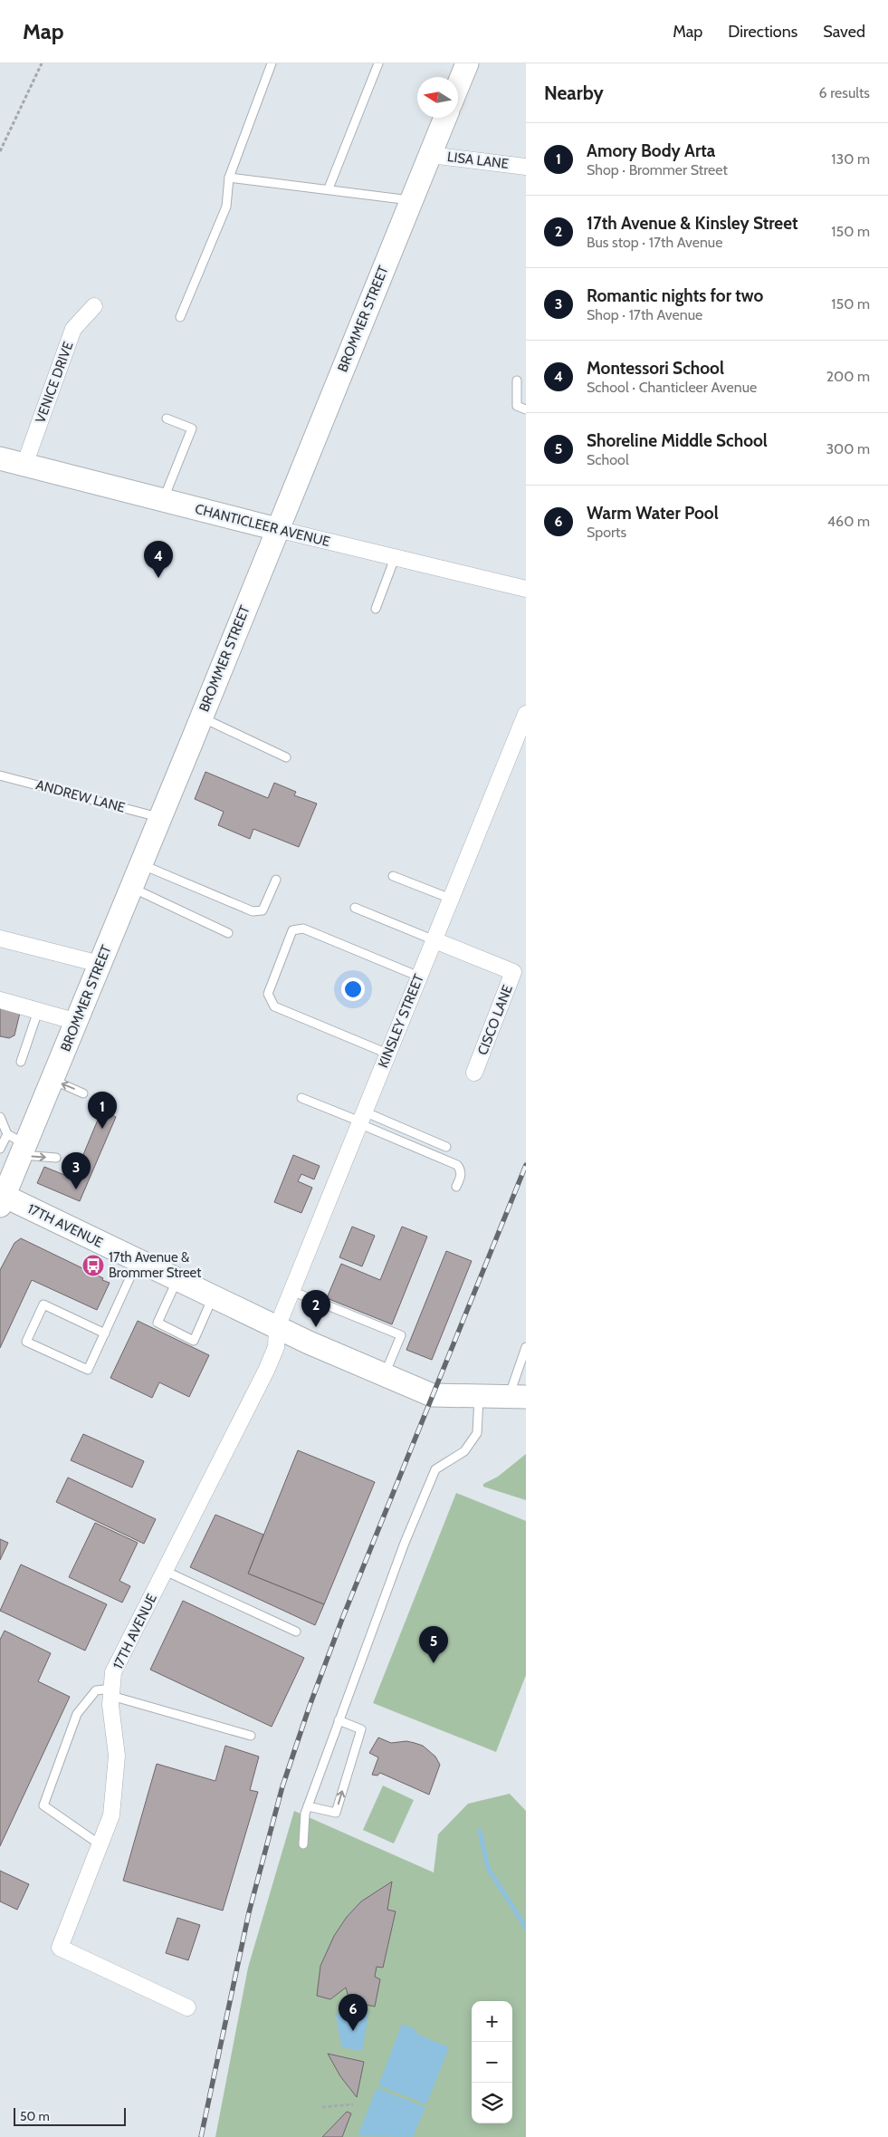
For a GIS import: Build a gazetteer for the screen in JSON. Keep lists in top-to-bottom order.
{
  "streets": {
    "main road": ["BROMMER STREET", "CHANTICLEER AVENUE", "17TH AVENUE"],
    "street": [
      "LISA LANE",
      "VENICE DRIVE",
      "CISCO LANE",
      "KINSLEY STREET"
    ],
    "lane": ["ANDREW LANE"]
  },
  "crossings": [
    ["LISA LANE", "BROMMER STREET"],
    ["BROMMER STREET", "CHANTICLEER AVENUE"],
    ["BROMMER STREET", "ANDREW LANE"],
    ["BROMMER STREET", "17TH AVENUE"],
    ["VENICE DRIVE", "CHANTICLEER AVENUE"],
    ["CISCO LANE", "KINSLEY STREET"],
    ["KINSLEY STREET", "17TH AVENUE"]
  ],
  "places": {
    "bus stop": ["17th Avenue & Brommer Street"]
  },
  "scale_bar": "50 m",
  "north": "left",
  "page": {
    "header": "Map",
    "nav": ["Map", "Directions", "Saved"],
    "heading": ["Nearby", "6 results"],
    "list": [
      {
        "mark": "1",
        "name": "Amory Body Arta",
        "note": "Shop · Brommer Street",
        "value": "130 m"
      },
      {
        "mark": "2",
        "name": "17th Avenue & Kinsley Street",
        "note": "Bus stop · 17th Avenue",
        "value": "150 m"
      },
      {
        "mark": "3",
        "name": "Romantic nights for two",
        "note": "Shop · 17th Avenue",
        "value": "150 m"
      },
      {
        "mark": "4",
        "name": "Montessori School",
        "note": "School · Chanticleer Avenue",
        "value": "200 m"
      },
      {
        "mark": "5",
        "name": "Shoreline Middle School",
        "note": "School",
        "value": "300 m"
      },
      {
        "mark": "6",
        "name": "Warm Water Pool",
        "note": "Sports",
        "value": "460 m"
      }
    ],
    "pins": [
      "4",
      "1",
      "3",
      "2",
      "5",
      "6"
    ],
    "map_buttons": ["+", "−"],
    "scale": "50 m"
  }
}
